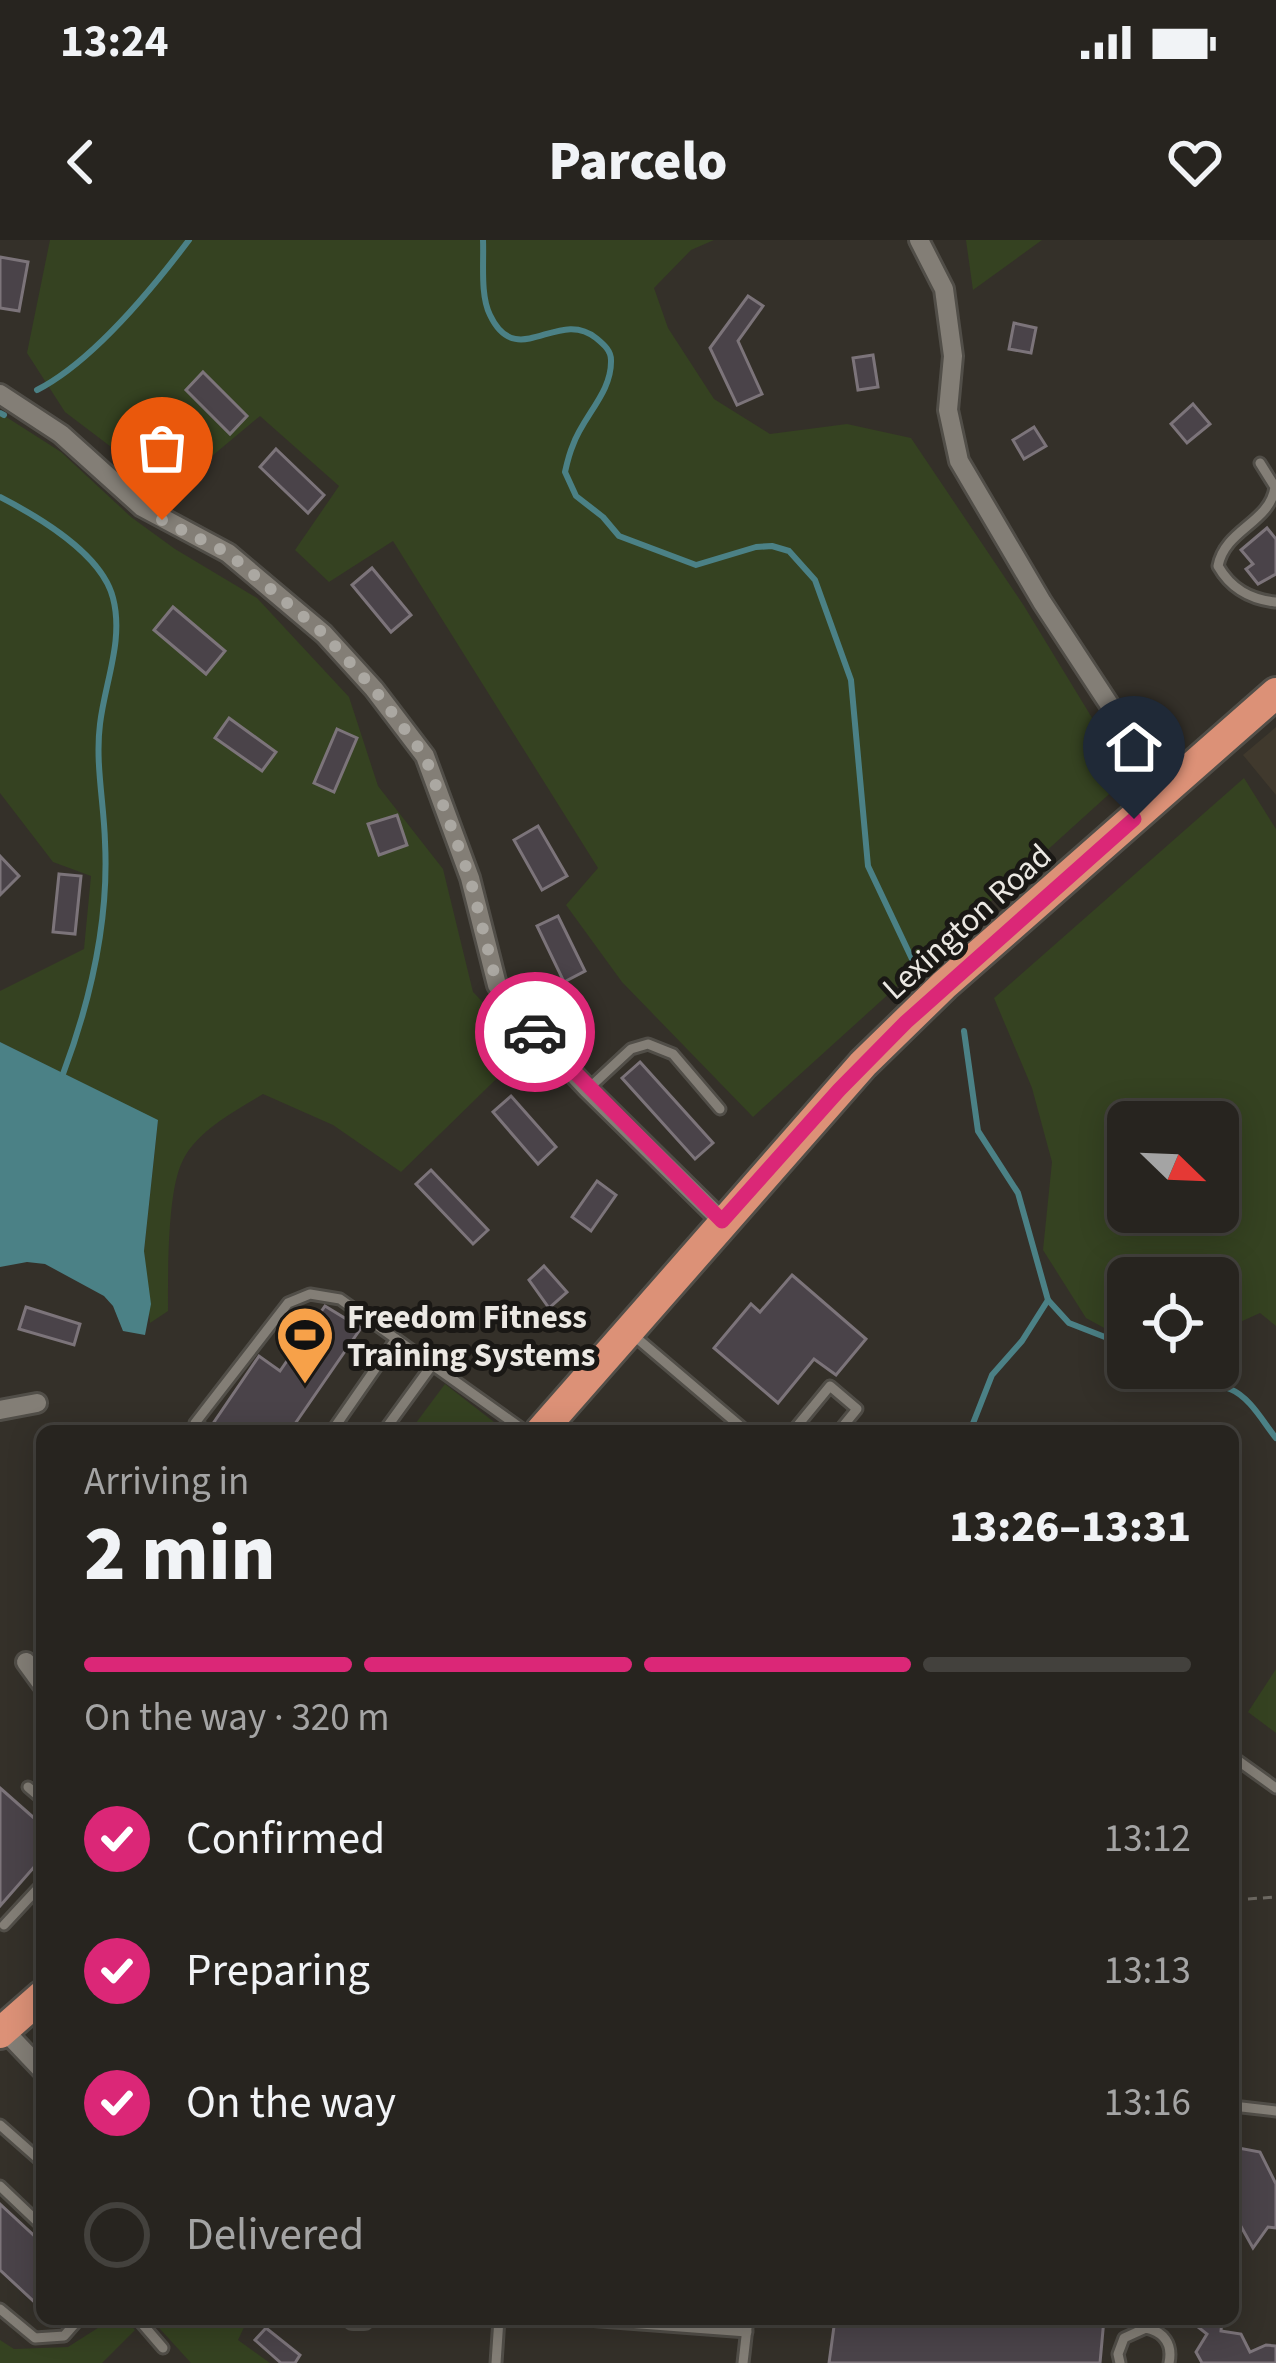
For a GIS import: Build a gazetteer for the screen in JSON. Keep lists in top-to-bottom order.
{
  "streets": {
    "highway": ["Lexington Road"]
  },
  "places": {
    "sports": ["Freedom Fitness Training Systems"]
  },
  "north": "bottom right",
  "page": {
    "status": "13:24",
    "header": "Parcelo",
    "heading": ["2 min", "Arriving in", "13:26–13:31"],
    "bar": "On the way · 320 m",
    "list": [
      ["Confirmed", "13:12"],
      ["Preparing", "13:13"],
      ["On the way", "13:16"],
      "Delivered"
    ]
  }
}
